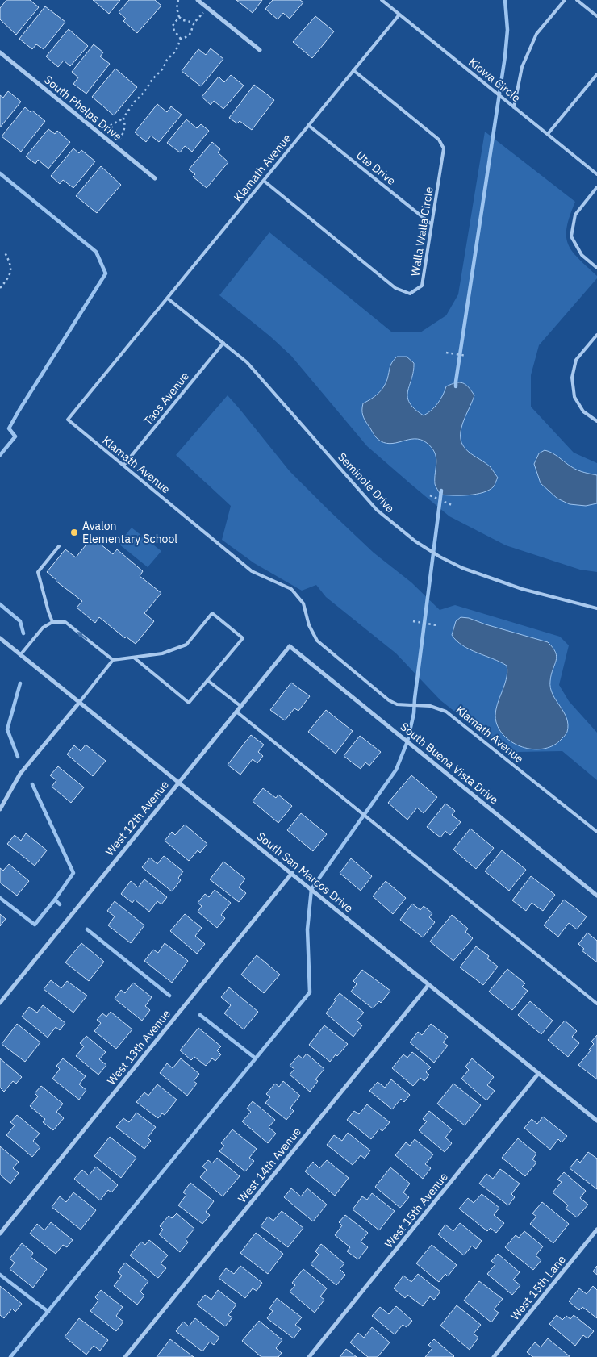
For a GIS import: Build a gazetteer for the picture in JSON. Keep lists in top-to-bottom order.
{
  "streets": {
    "street": [
      "South Phelps Drive",
      "South Buena Vista Drive",
      "West 12th Avenue",
      "South San Marcos Drive",
      "West 13th Avenue",
      "West 14th Avenue",
      "West 15th Avenue",
      "West 15th Lane"
    ],
    "lane": [
      "Kiowa Circle",
      "Klamath Avenue",
      "Ute Drive",
      "Walla Walla Circle",
      "Taos Avenue",
      "Seminole Drive"
    ]
  },
  "crossings": [
    ["Kiowa Circle", "Klamath Avenue"],
    ["Klamath Avenue", "Ute Drive"],
    ["Klamath Avenue", "Walla Walla Circle"],
    ["Klamath Avenue", "Taos Avenue"],
    ["Klamath Avenue", "Seminole Drive"],
    ["Ute Drive", "Walla Walla Circle"],
    ["Taos Avenue", "Seminole Drive"],
    ["South Buena Vista Drive", "West 12th Avenue"],
    ["West 12th Avenue", "South San Marcos Drive"],
    ["South San Marcos Drive", "West 13th Avenue"],
    ["South San Marcos Drive", "West 14th Avenue"],
    ["South San Marcos Drive", "West 15th Avenue"]
  ],
  "places": ["Avalon Elementary School"]
}
